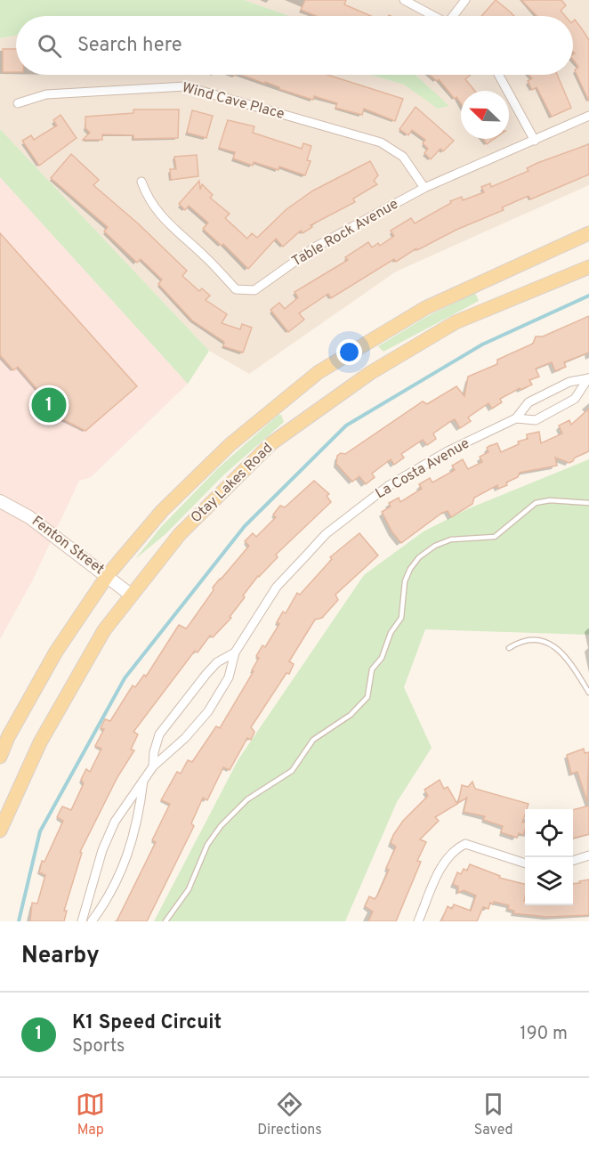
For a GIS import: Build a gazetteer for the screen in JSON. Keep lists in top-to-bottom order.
{
  "streets": {
    "main road": ["Otay Lakes Road"],
    "street": [
      "Wind Cave Place",
      "Table Rock Avenue",
      "La Costa Avenue",
      "Fenton Street"
    ]
  },
  "crossings": [
    ["Wind Cave Place", "Table Rock Avenue"],
    ["Otay Lakes Road", "Fenton Street"]
  ],
  "north": "top left",
  "page": {
    "search": "Search here",
    "pins": "1",
    "heading": "Nearby",
    "list": [
      {
        "mark": "1",
        "name": "K1 Speed Circuit",
        "note": "Sports",
        "value": "190 m"
      }
    ],
    "nav": ["Map", "Directions", "Saved"]
  }
}
